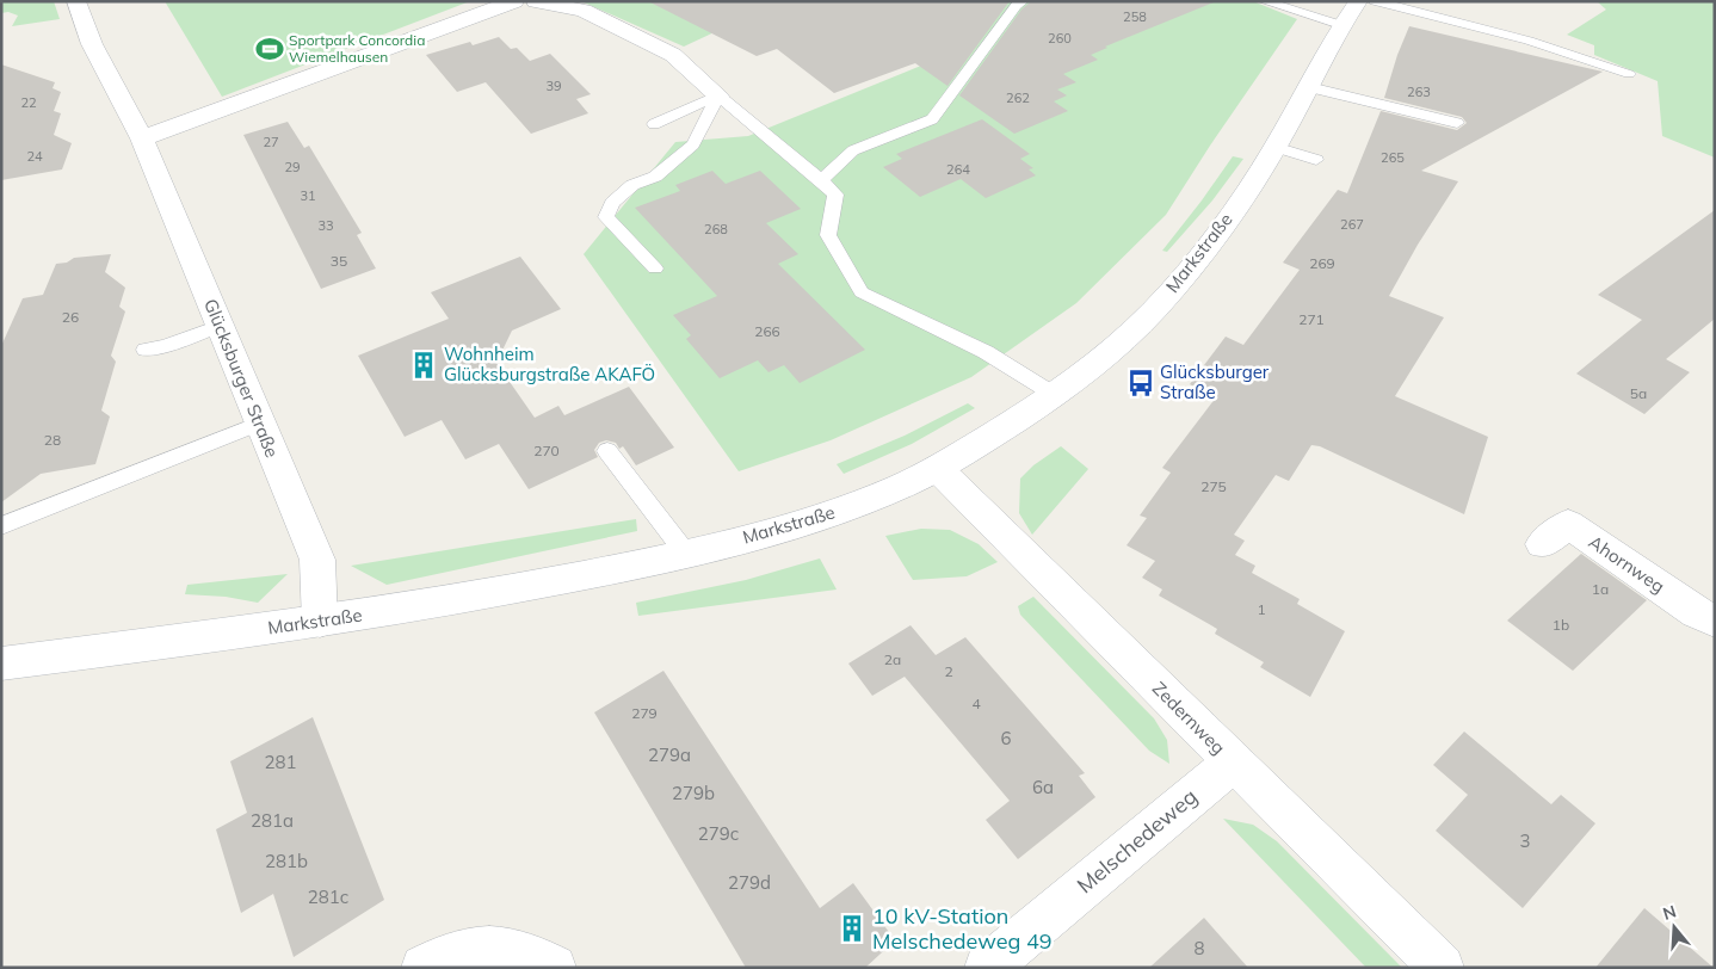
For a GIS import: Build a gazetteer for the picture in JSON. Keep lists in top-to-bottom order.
{
  "streets": {
    "street": [
      "Markstraße",
      "Glücksburger Straße",
      "Ahornweg",
      "Zedernweg",
      "Melschedeweg"
    ]
  },
  "crossings": [
    ["Markstraße", "Glücksburger Straße"],
    ["Markstraße", "Zedernweg"],
    ["Zedernweg", "Melschedeweg"]
  ],
  "places": {
    "sports": ["Sportpark Concordia Wiemelhausen"],
    "building": ["Wohnheim Glücksburgstraße AKAFÖ", "10 kV-Station Melschedeweg 49"],
    "bus stop": ["Glücksburger Straße"]
  },
  "house_numbers": [
    "258",
    "260",
    "39",
    "263",
    "262",
    "22",
    "27",
    "24",
    "265",
    "29",
    "264",
    "31",
    "267",
    "33",
    "268",
    "35",
    "269",
    "26",
    "271",
    "266",
    "5a",
    "28",
    "270",
    "275",
    "1a",
    "1",
    "1b",
    "2a",
    "2",
    "4",
    "279",
    "6",
    "279a",
    "281",
    "6a",
    "279b",
    "281a",
    "279c",
    "3",
    "281b",
    "279d",
    "281c",
    "8"
  ],
  "north": "top"
}
